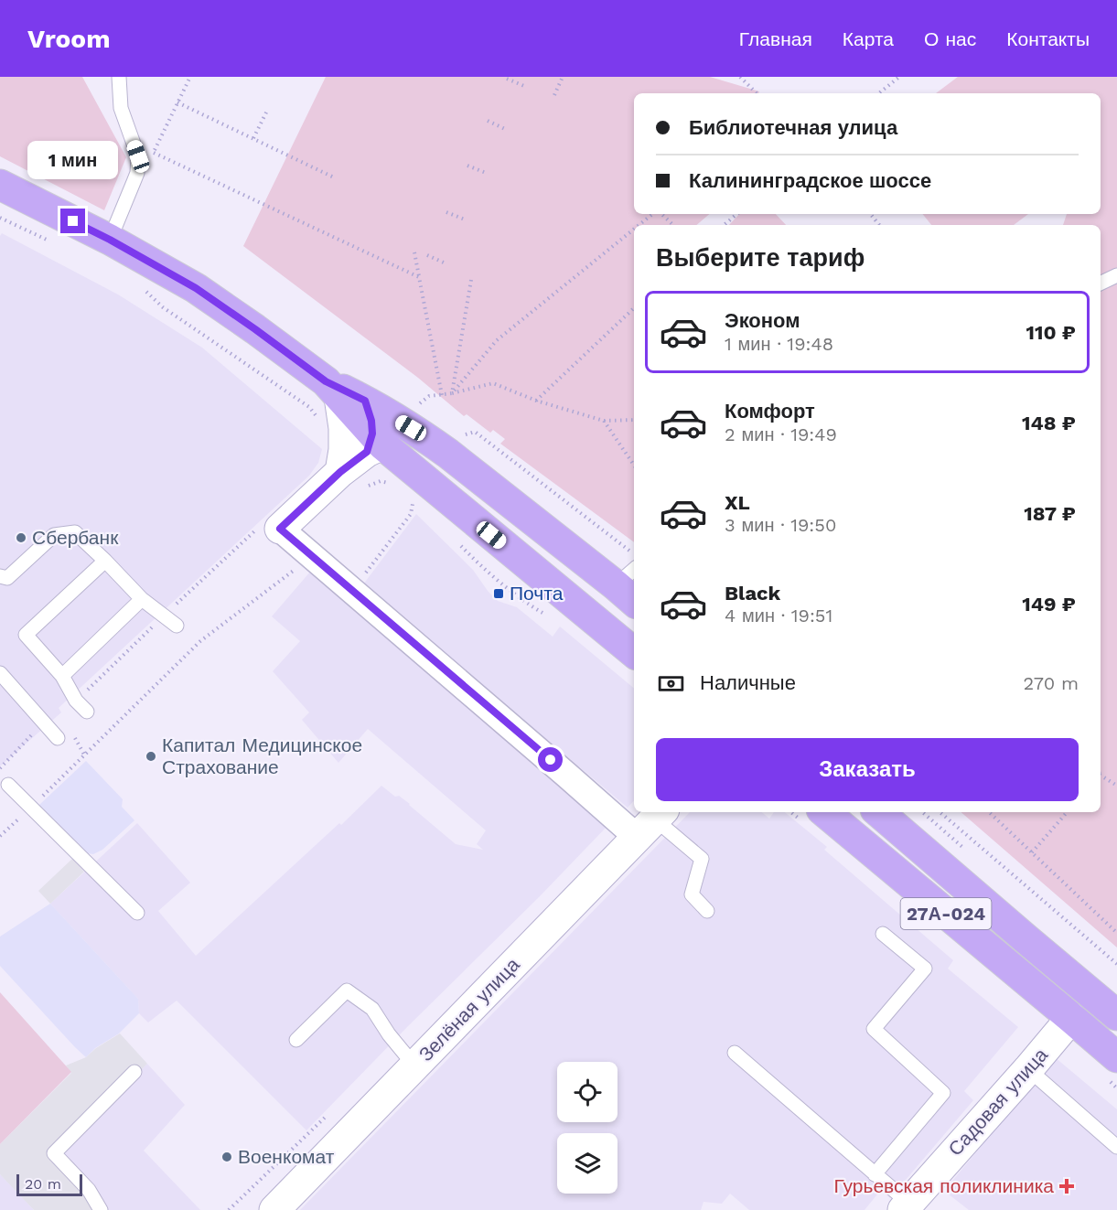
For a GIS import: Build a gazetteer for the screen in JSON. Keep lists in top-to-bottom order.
{
  "streets": {
    "main road": ["27А-024"],
    "street": ["Зелёная улица", "Садовая улица"]
  },
  "crossings": [
    ["27А-024", "Садовая улица"]
  ],
  "places": {
    "other": ["Сбербанк", "Капитал Медицинское Страхование", "Военкомат"],
    "transit": ["Почта"],
    "health": ["Гурьевская поликлиника"]
  },
  "scale_bar": "20 m",
  "page": {
    "header": "Vroom",
    "nav": [
      "Главная",
      "Карта",
      "О нас",
      "Контакты"
    ],
    "banner": ["Библиотечная улица", "Калининградское шоссе"],
    "bubble": "1 мин",
    "heading": "Выберите тариф",
    "list": [
      {
        "name": "Эконом",
        "note": "1 мин · 19:48",
        "value": "110 ₽"
      },
      {
        "name": "Комфорт",
        "note": "2 мин · 19:49",
        "value": "148 ₽"
      },
      {
        "name": "XL",
        "note": "3 мин · 19:50",
        "value": "187 ₽"
      },
      {
        "name": "Black",
        "note": "4 мин · 19:51",
        "value": "149 ₽"
      }
    ],
    "pay": ["Наличные", "270 m"],
    "buttons": "Заказать",
    "scale": "20 m"
  }
}
